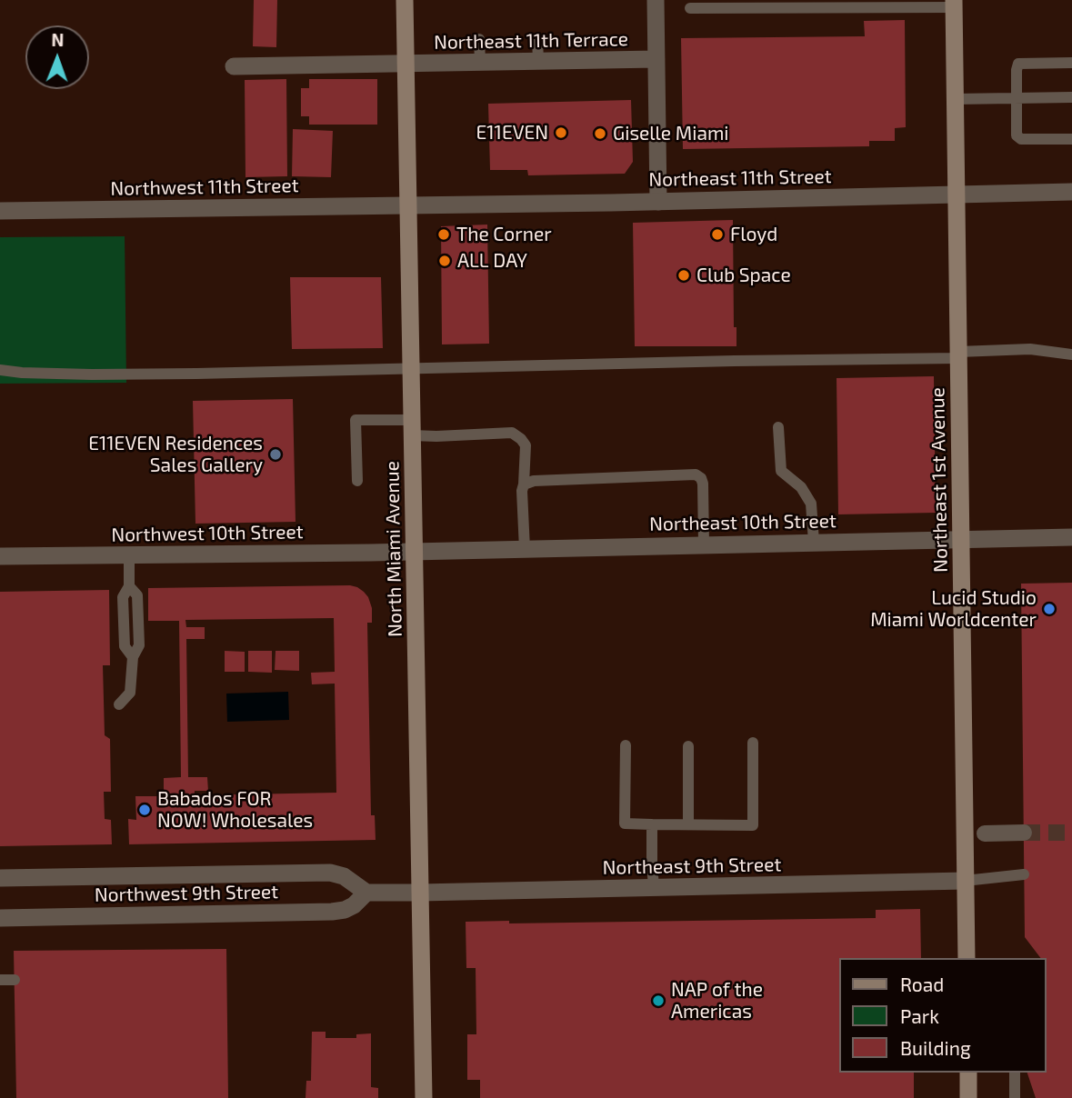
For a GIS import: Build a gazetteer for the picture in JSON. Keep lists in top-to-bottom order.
{
  "streets": {
    "main road": ["Northeast 1st Avenue", "North Miami Avenue"],
    "street": [
      "Northeast 11th Terrace",
      "Northeast 11th Street",
      "Northwest 11th Street",
      "Northeast 10th Street",
      "Northwest 10th Street",
      "Northeast 9th Street",
      "Northwest 9th Street"
    ]
  },
  "crossings": [
    ["Northeast 11th Terrace", "North Miami Avenue"],
    ["Northeast 11th Street", "Northwest 11th Street"],
    ["Northeast 11th Street", "Northeast 1st Avenue"],
    ["Northeast 11th Street", "North Miami Avenue"],
    ["Northwest 11th Street", "North Miami Avenue"],
    ["Northeast 1st Avenue", "Northeast 10th Street"],
    ["Northeast 1st Avenue", "Northeast 9th Street"],
    ["Northeast 10th Street", "Northwest 10th Street"],
    ["Northeast 10th Street", "North Miami Avenue"],
    ["Northwest 10th Street", "North Miami Avenue"],
    ["North Miami Avenue", "Northeast 9th Street"]
  ],
  "places": [
    "E11EVEN",
    "Giselle Miami",
    "The Corner",
    "Floyd",
    "ALL DAY",
    "Club Space",
    "E11EVEN Residences Sales Gallery",
    "Lucid Studio Miami Worldcenter",
    "Babados FOR NOW! Wholesales",
    "NAP of the Americas"
  ],
  "legend": ["Road", "Park", "Building"],
  "north": "top"
}
